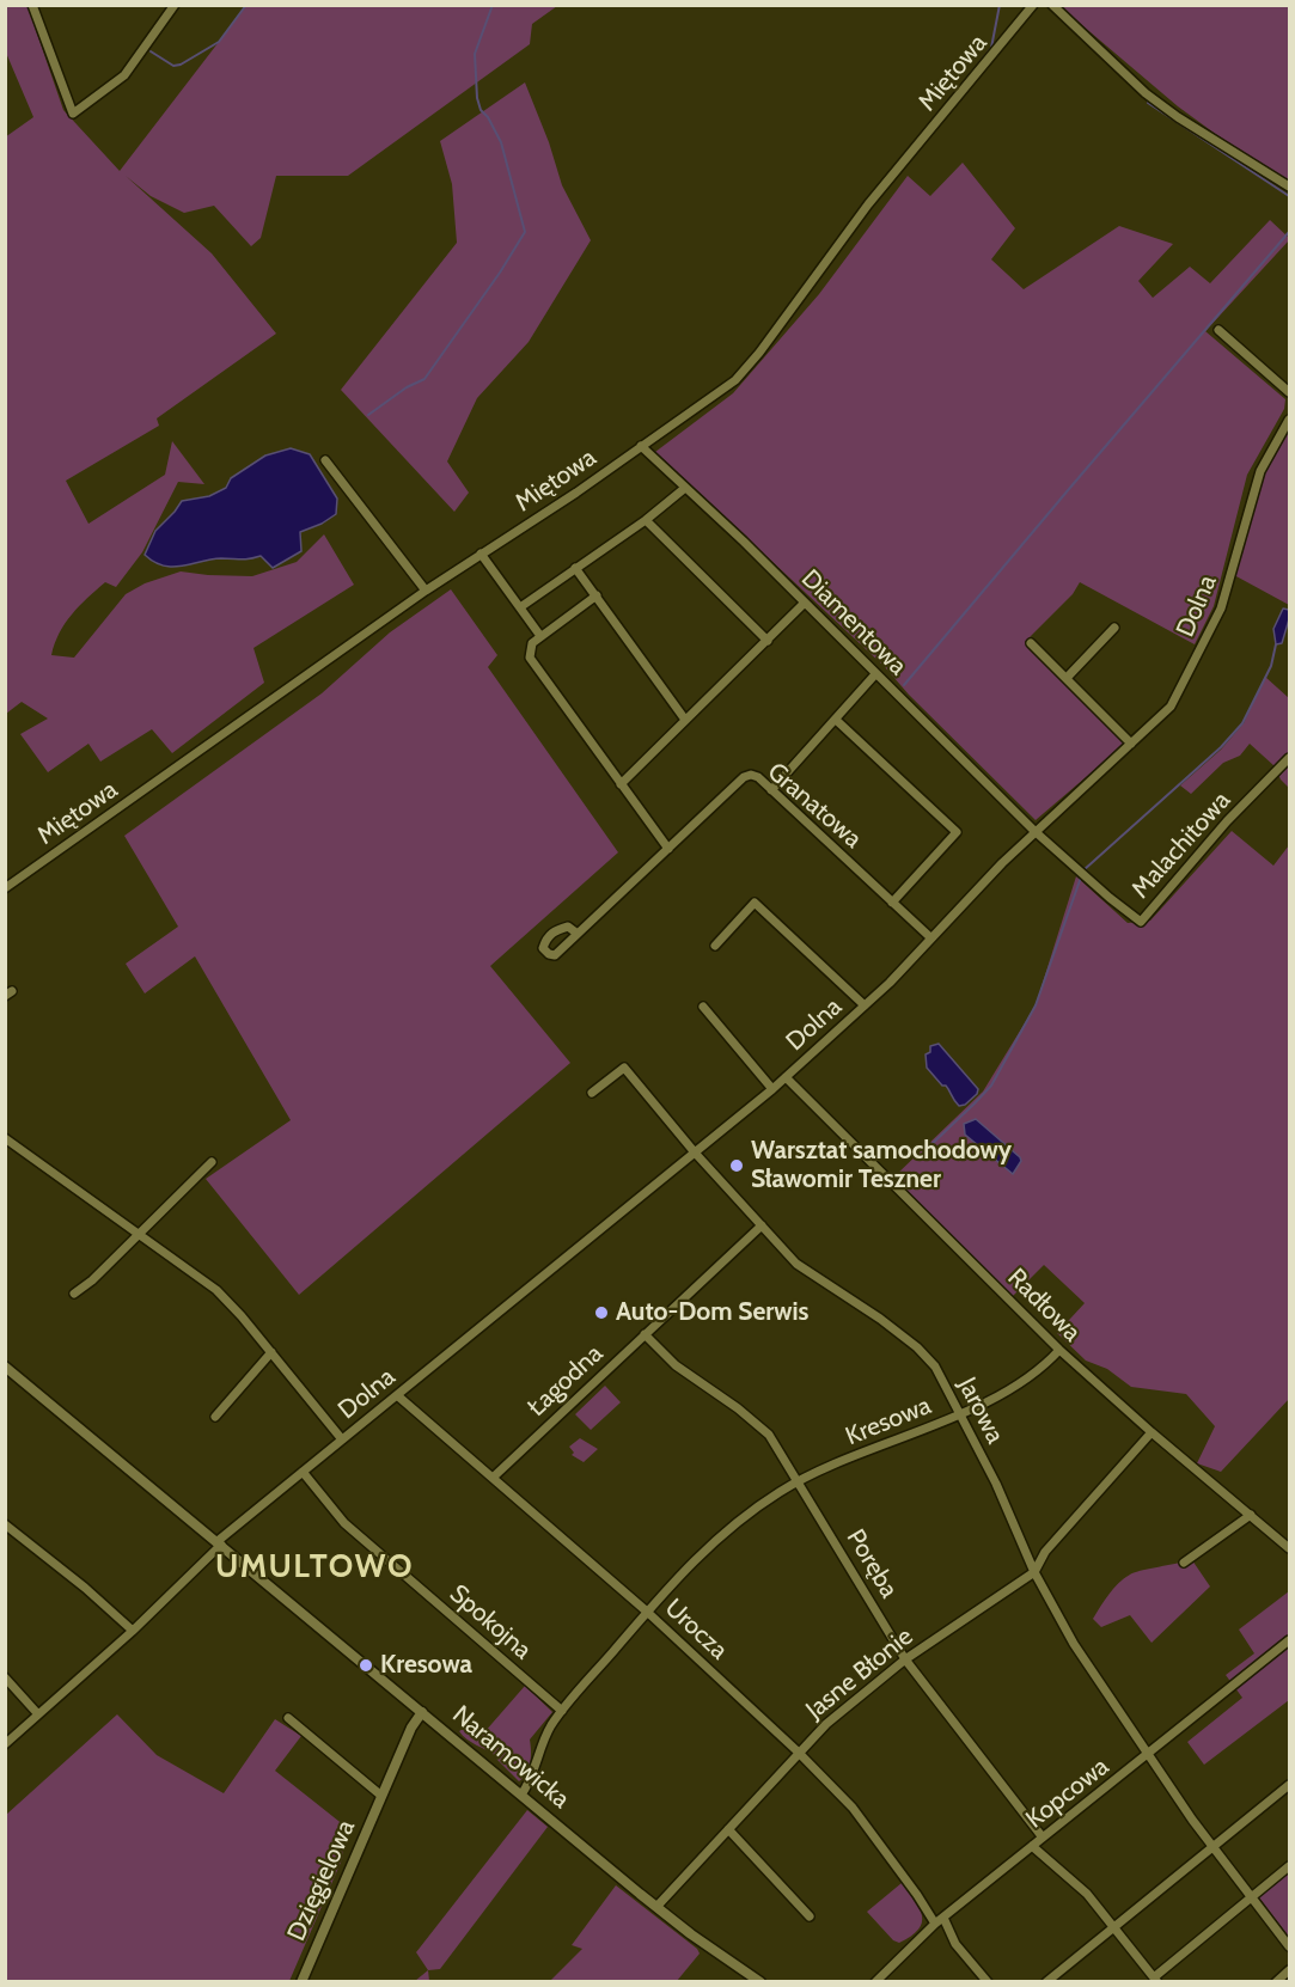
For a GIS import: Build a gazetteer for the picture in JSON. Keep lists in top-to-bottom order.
{
  "streets": {
    "street": [
      "Miętowa",
      "Dolna",
      "Diamentowa",
      "Granatowa",
      "Malachitowa",
      "Radłowa",
      "Łagodna",
      "Jarowa",
      "Kresowa",
      "Poręba",
      "Spokojna",
      "Urocza",
      "Jasne Błonie",
      "Naramowicka",
      "Kopcowa",
      "Dzięgielowa"
    ]
  },
  "crossings": [
    ["Miętowa", "Diamentowa"],
    ["Dolna", "Diamentowa"],
    ["Dolna", "Granatowa"],
    ["Dolna", "Malachitowa"],
    ["Dolna", "Radłowa"],
    ["Dolna", "Jarowa"],
    ["Dolna", "Spokojna"],
    ["Dolna", "Urocza"],
    ["Dolna", "Naramowicka"],
    ["Diamentowa", "Malachitowa"],
    ["Radłowa", "Kresowa"],
    ["Łagodna", "Jarowa"],
    ["Łagodna", "Poręba"],
    ["Łagodna", "Urocza"],
    ["Jarowa", "Kresowa"],
    ["Jarowa", "Jasne Błonie"],
    ["Jarowa", "Kopcowa"],
    ["Kresowa", "Poręba"],
    ["Kresowa", "Spokojna"],
    ["Kresowa", "Urocza"],
    ["Kresowa", "Naramowicka"],
    ["Poręba", "Jasne Błonie"],
    ["Poręba", "Kopcowa"],
    ["Urocza", "Jasne Błonie"],
    ["Urocza", "Kopcowa"],
    ["Jasne Błonie", "Naramowicka"],
    ["Naramowicka", "Dzięgielowa"]
  ],
  "districts": ["UMULTOWO"],
  "places": ["Warsztat samochodowy Sławomir Teszner", "Auto-Dom Serwis", "Kresowa"]
}
